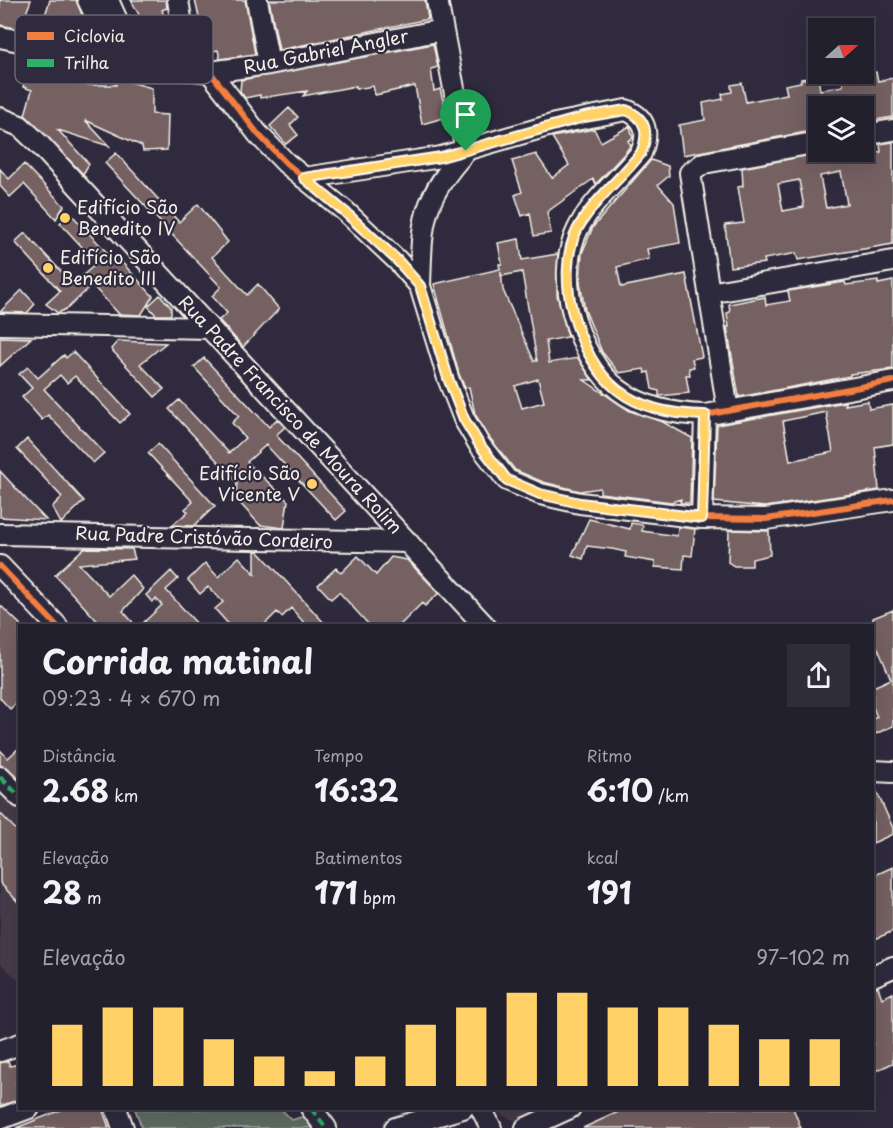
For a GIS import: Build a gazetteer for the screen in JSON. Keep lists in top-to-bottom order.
{
  "streets": {
    "street": ["Rua Gabriel Angler", "Rua Padre Francisco de Moura Rolim", "Rua Padre Cristóvão Cordeiro"]
  },
  "crossings": [
    ["Rua Padre Francisco de Moura Rolim", "Rua Padre Cristóvão Cordeiro"]
  ],
  "places": ["Edifício São Benedito IV", "Edifício São Benedito III", "Edifício São Vicente V"],
  "legend": ["Ciclovia", "Trilha"],
  "north": "right",
  "page": {
    "heading": ["Corrida matinal", "09:23 · 4 × 670 m"],
    "stats": [
      ["Distância", "2.68 km"],
      ["Tempo", "16:32"],
      ["Ritmo", "6:10 /km"],
      ["Elevação", "28 m"],
      ["Batimentos", "171 bpm"],
      ["kcal", "191"]
    ],
    "chart": ["Elevação", "97–102 m"]
  }
}
